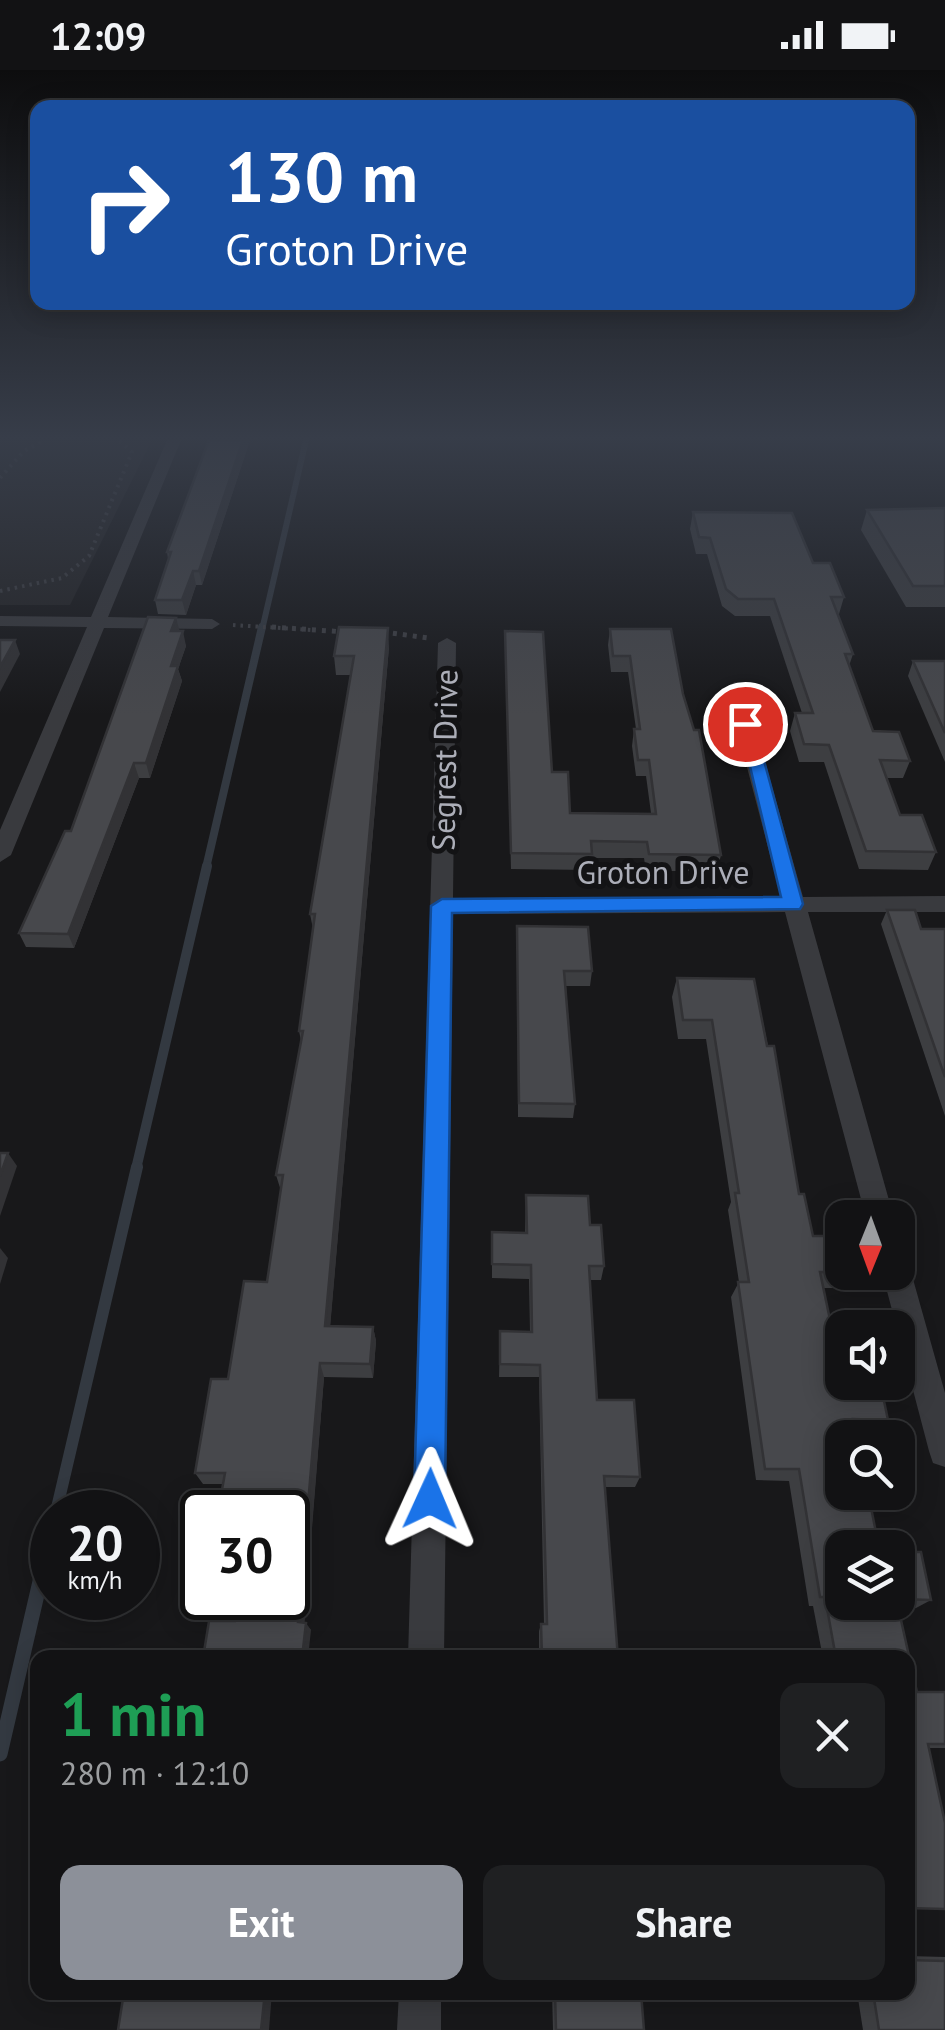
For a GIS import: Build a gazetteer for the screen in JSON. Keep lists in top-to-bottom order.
{
  "streets": {
    "street": ["Segrest Drive", "Groton Drive"]
  },
  "crossings": [
    ["Segrest Drive", "Groton Drive"]
  ],
  "north": "bottom",
  "page": {
    "status": "12:09",
    "turn": ["130 m", "Groton Drive"],
    "speed": "20 km/h",
    "limit": "30",
    "heading": ["1 min", "280 m · 12:10"],
    "buttons": ["Exit", "Share"]
  }
}
